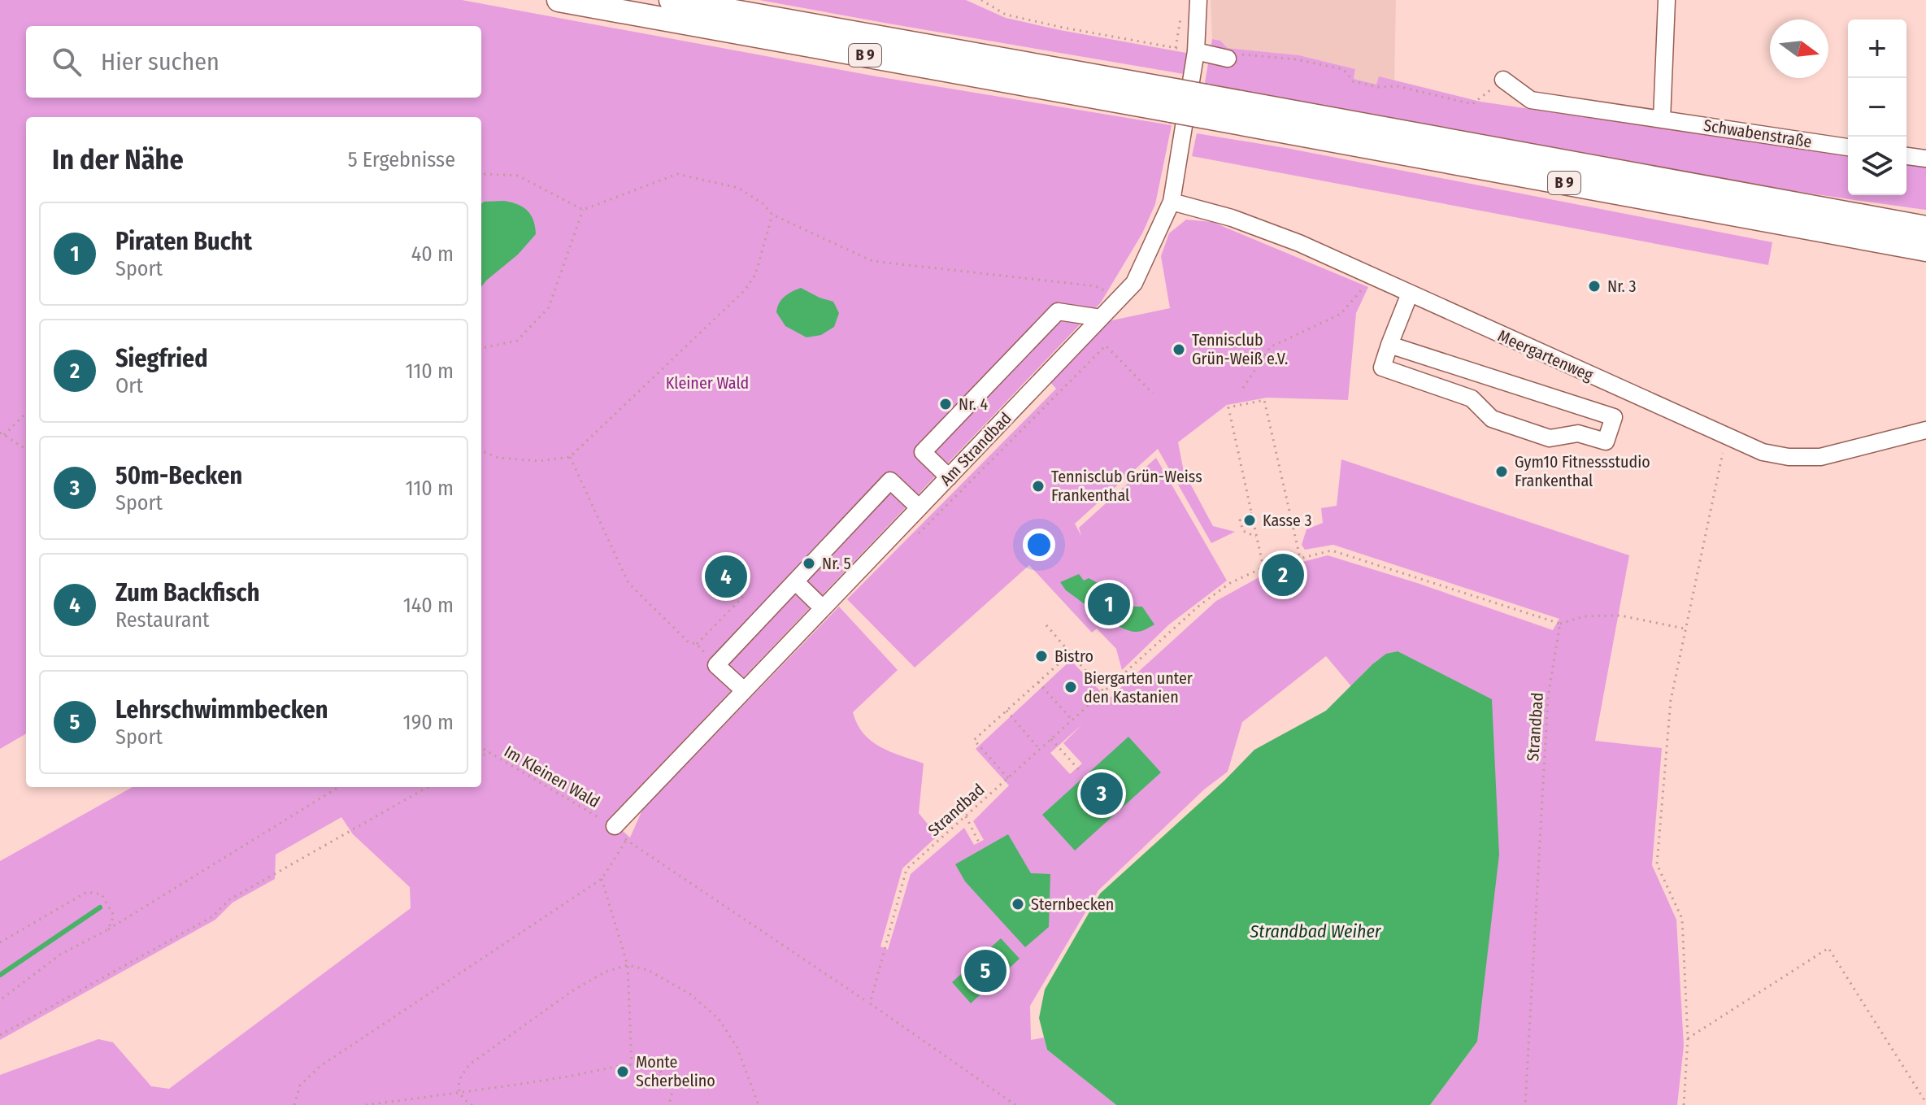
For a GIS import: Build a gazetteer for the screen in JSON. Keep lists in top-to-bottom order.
{
  "streets": {
    "highway": ["B 9"],
    "street": ["Schwabenstraße", "Meergartenweg", "Am Strandbad"],
    "path": ["Strandbad", "Im Kleinen Wald"]
  },
  "crossings": [
    ["Meergartenweg", "Am Strandbad"],
    ["Am Strandbad", "Im Kleinen Wald"]
  ],
  "water": ["Strandbad Weiher"],
  "parks": ["Kleiner Wald"],
  "places": [
    "Nr. 3",
    "Tennisclub Grün-Weiß e.V.",
    "Nr. 4",
    "Gym10 Fitnessstudio Frankenthal",
    "Tennisclub Grün-Weiss Frankenthal",
    "Kasse 3",
    "Nr. 5",
    "Bistro",
    "Biergarten unter den Kastanien",
    "Sternbecken",
    "Monte Scherbelino"
  ],
  "north": "right",
  "page": {
    "map_buttons": ["+", "−"],
    "search": "Hier suchen",
    "heading": ["In der Nähe", "5 Ergebnisse"],
    "list": [
      {
        "mark": "1",
        "name": "Piraten Bucht",
        "note": "Sport",
        "value": "40 m"
      },
      {
        "mark": "2",
        "name": "Siegfried",
        "note": "Ort",
        "value": "110 m"
      },
      {
        "mark": "3",
        "name": "50m-Becken",
        "note": "Sport",
        "value": "110 m"
      },
      {
        "mark": "4",
        "name": "Zum Backfisch",
        "note": "Restaurant",
        "value": "140 m"
      },
      {
        "mark": "5",
        "name": "Lehrschwimmbecken",
        "note": "Sport",
        "value": "190 m"
      }
    ],
    "pins": [
      "2",
      "4",
      "1",
      "3",
      "5"
    ]
  }
}
